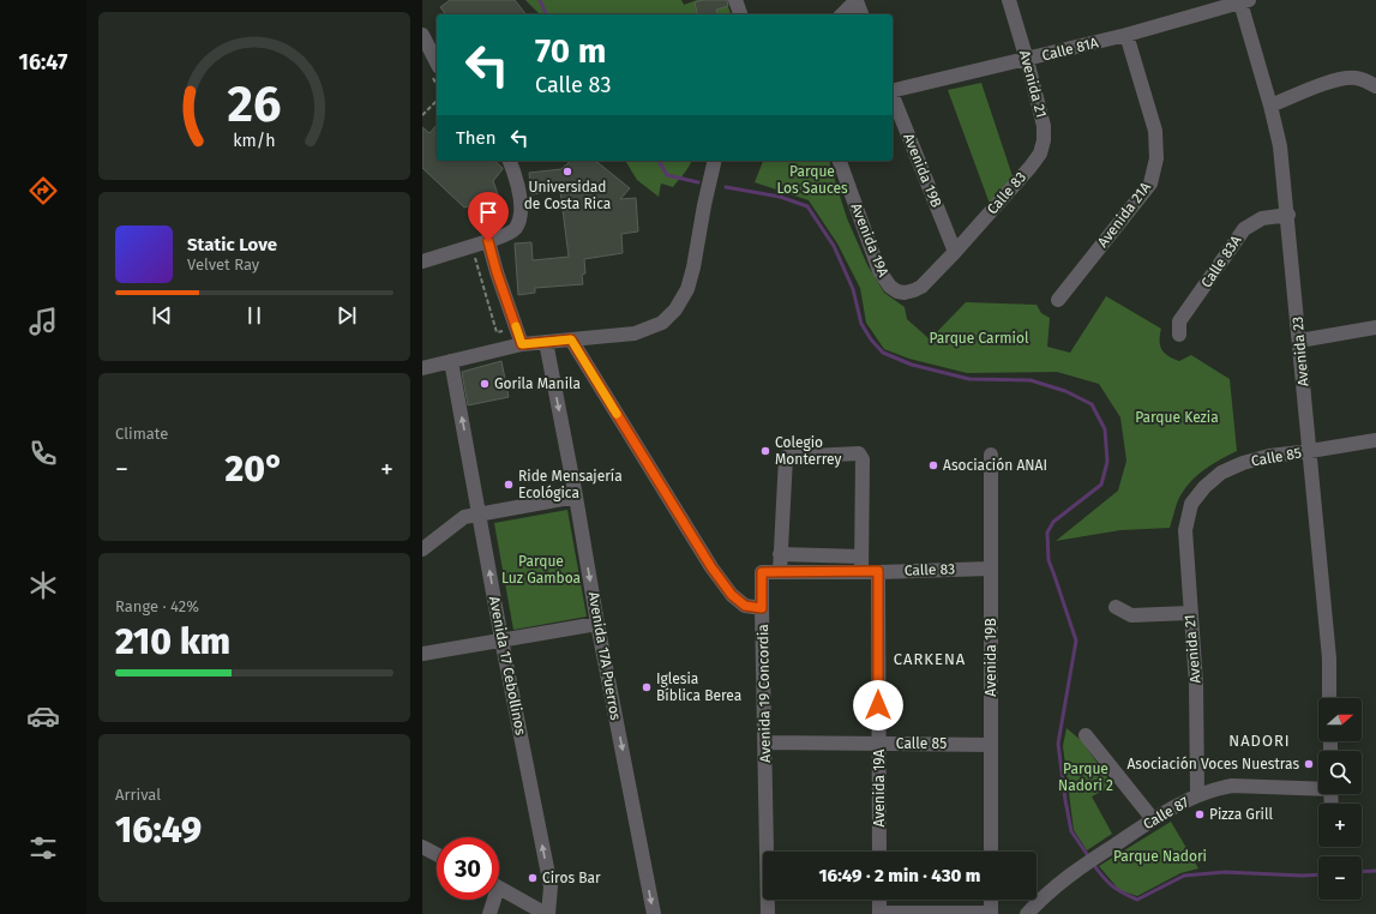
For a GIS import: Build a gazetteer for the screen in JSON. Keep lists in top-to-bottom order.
{
  "streets": {
    "street": [
      "Calle 81A",
      "Avenida 21",
      "Avenida 19B",
      "Calle 83",
      "Avenida 21A",
      "Avenida 19A",
      "Calle 83A",
      "Avenida 23",
      "Calle 85",
      "Avenida 17A Puerros",
      "Avenida 17 Cebollinos",
      "Avenida 19 Concordia",
      "Calle 87"
    ]
  },
  "crossings": [
    ["Calle 81A", "Avenida 21"],
    ["Calle 81A", "Avenida 21A"],
    ["Calle 81A", "Avenida 23"],
    ["Avenida 21", "Calle 83"],
    ["Avenida 21", "Calle 85"],
    ["Avenida 21", "Calle 87"],
    ["Avenida 19B", "Calle 83"],
    ["Avenida 19B", "Calle 85"],
    ["Calle 83", "Avenida 19A"],
    ["Calle 83", "Avenida 19 Concordia"],
    ["Avenida 19A", "Calle 85"],
    ["Calle 83A", "Avenida 23"],
    ["Avenida 23", "Calle 85"],
    ["Calle 85", "Avenida 19 Concordia"]
  ],
  "one_way": ["Avenida 17A Puerros", "Avenida 17 Cebollinos"],
  "districts": ["CARKENA", "NADORI"],
  "parks": [
    "Parque Los Sauces",
    "Parque Carmiol",
    "Parque Kezia",
    "Parque Luz Gamboa",
    "Parque Nadori 2",
    "Parque Nadori"
  ],
  "places": [
    "Universidad de Costa Rica",
    "Gorila Manila",
    "Colegio Monterrey",
    "Asociación ANAI",
    "Ride Mensajería Ecológica",
    "Iglesia Bíblica Berea",
    "Asociación Voces Nuestras",
    "Pizza Grill",
    "Ciros Bar"
  ],
  "north": "right",
  "page": {
    "tabs": "16:47",
    "turn": ["70 m", "Calle 83"],
    "then": "Then",
    "song": ["Static Love", "Velvet Ray"],
    "tile": [
      "Climate",
      ["Range · 42%", "210 km"],
      ["Arrival", "16:49"]
    ],
    "heat": ["−", "20°", "+"],
    "map_buttons": ["+", "−"],
    "limit": "30",
    "trip": "16:49 · 2 min · 430 m",
    "gauge": ["26", "km/h"]
  }
}
